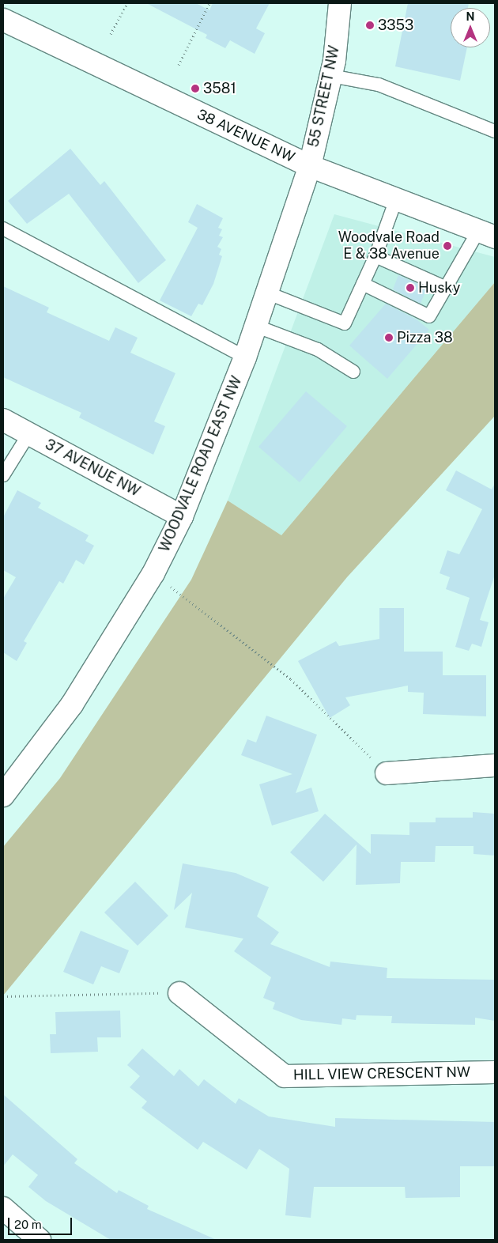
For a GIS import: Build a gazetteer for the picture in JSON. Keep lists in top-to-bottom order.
{
  "streets": {
    "street": [
      "55 STREET NW",
      "38 AVENUE NW",
      "WOODVALE ROAD EAST NW",
      "37 AVENUE NW",
      "HILL VIEW CRESCENT NW"
    ]
  },
  "crossings": [
    ["55 STREET NW", "38 AVENUE NW"],
    ["55 STREET NW", "WOODVALE ROAD EAST NW"],
    ["38 AVENUE NW", "WOODVALE ROAD EAST NW"],
    ["WOODVALE ROAD EAST NW", "37 AVENUE NW"]
  ],
  "places": [
    "3353",
    "3581",
    "Woodvale Road E & 38 Avenue",
    "Husky",
    "Pizza 38"
  ],
  "scale_bar": "20 m",
  "north": "top"
}
